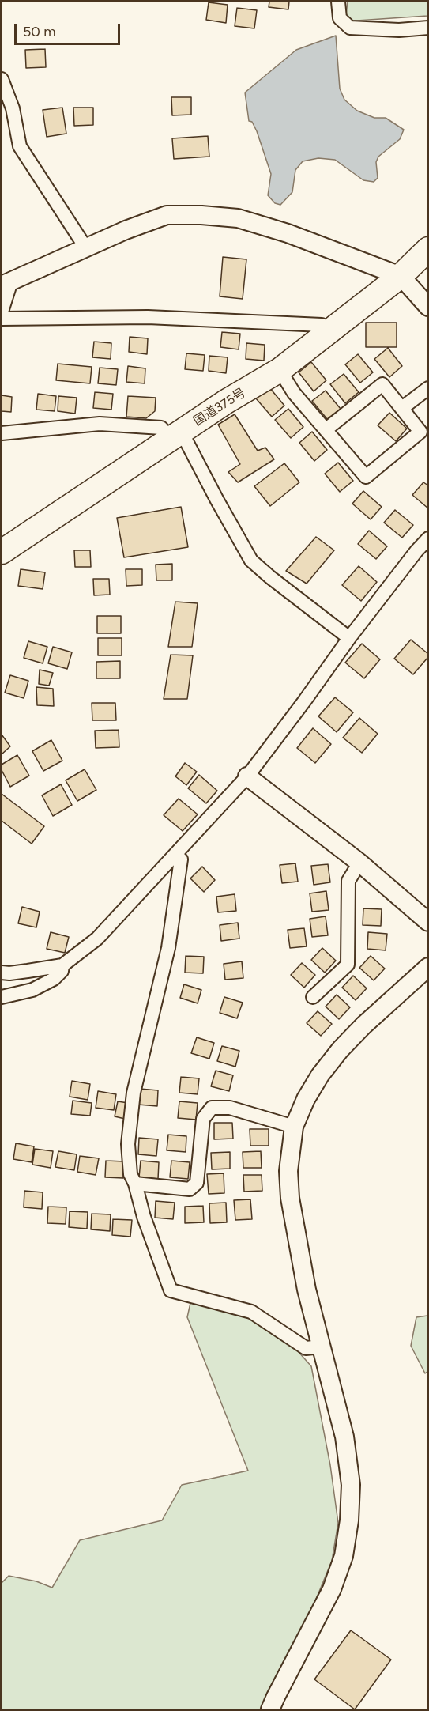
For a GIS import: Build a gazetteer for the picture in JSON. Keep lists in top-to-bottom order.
{
  "streets": {
    "highway": ["国道375号"]
  },
  "scale_bar": "50 m"
}
